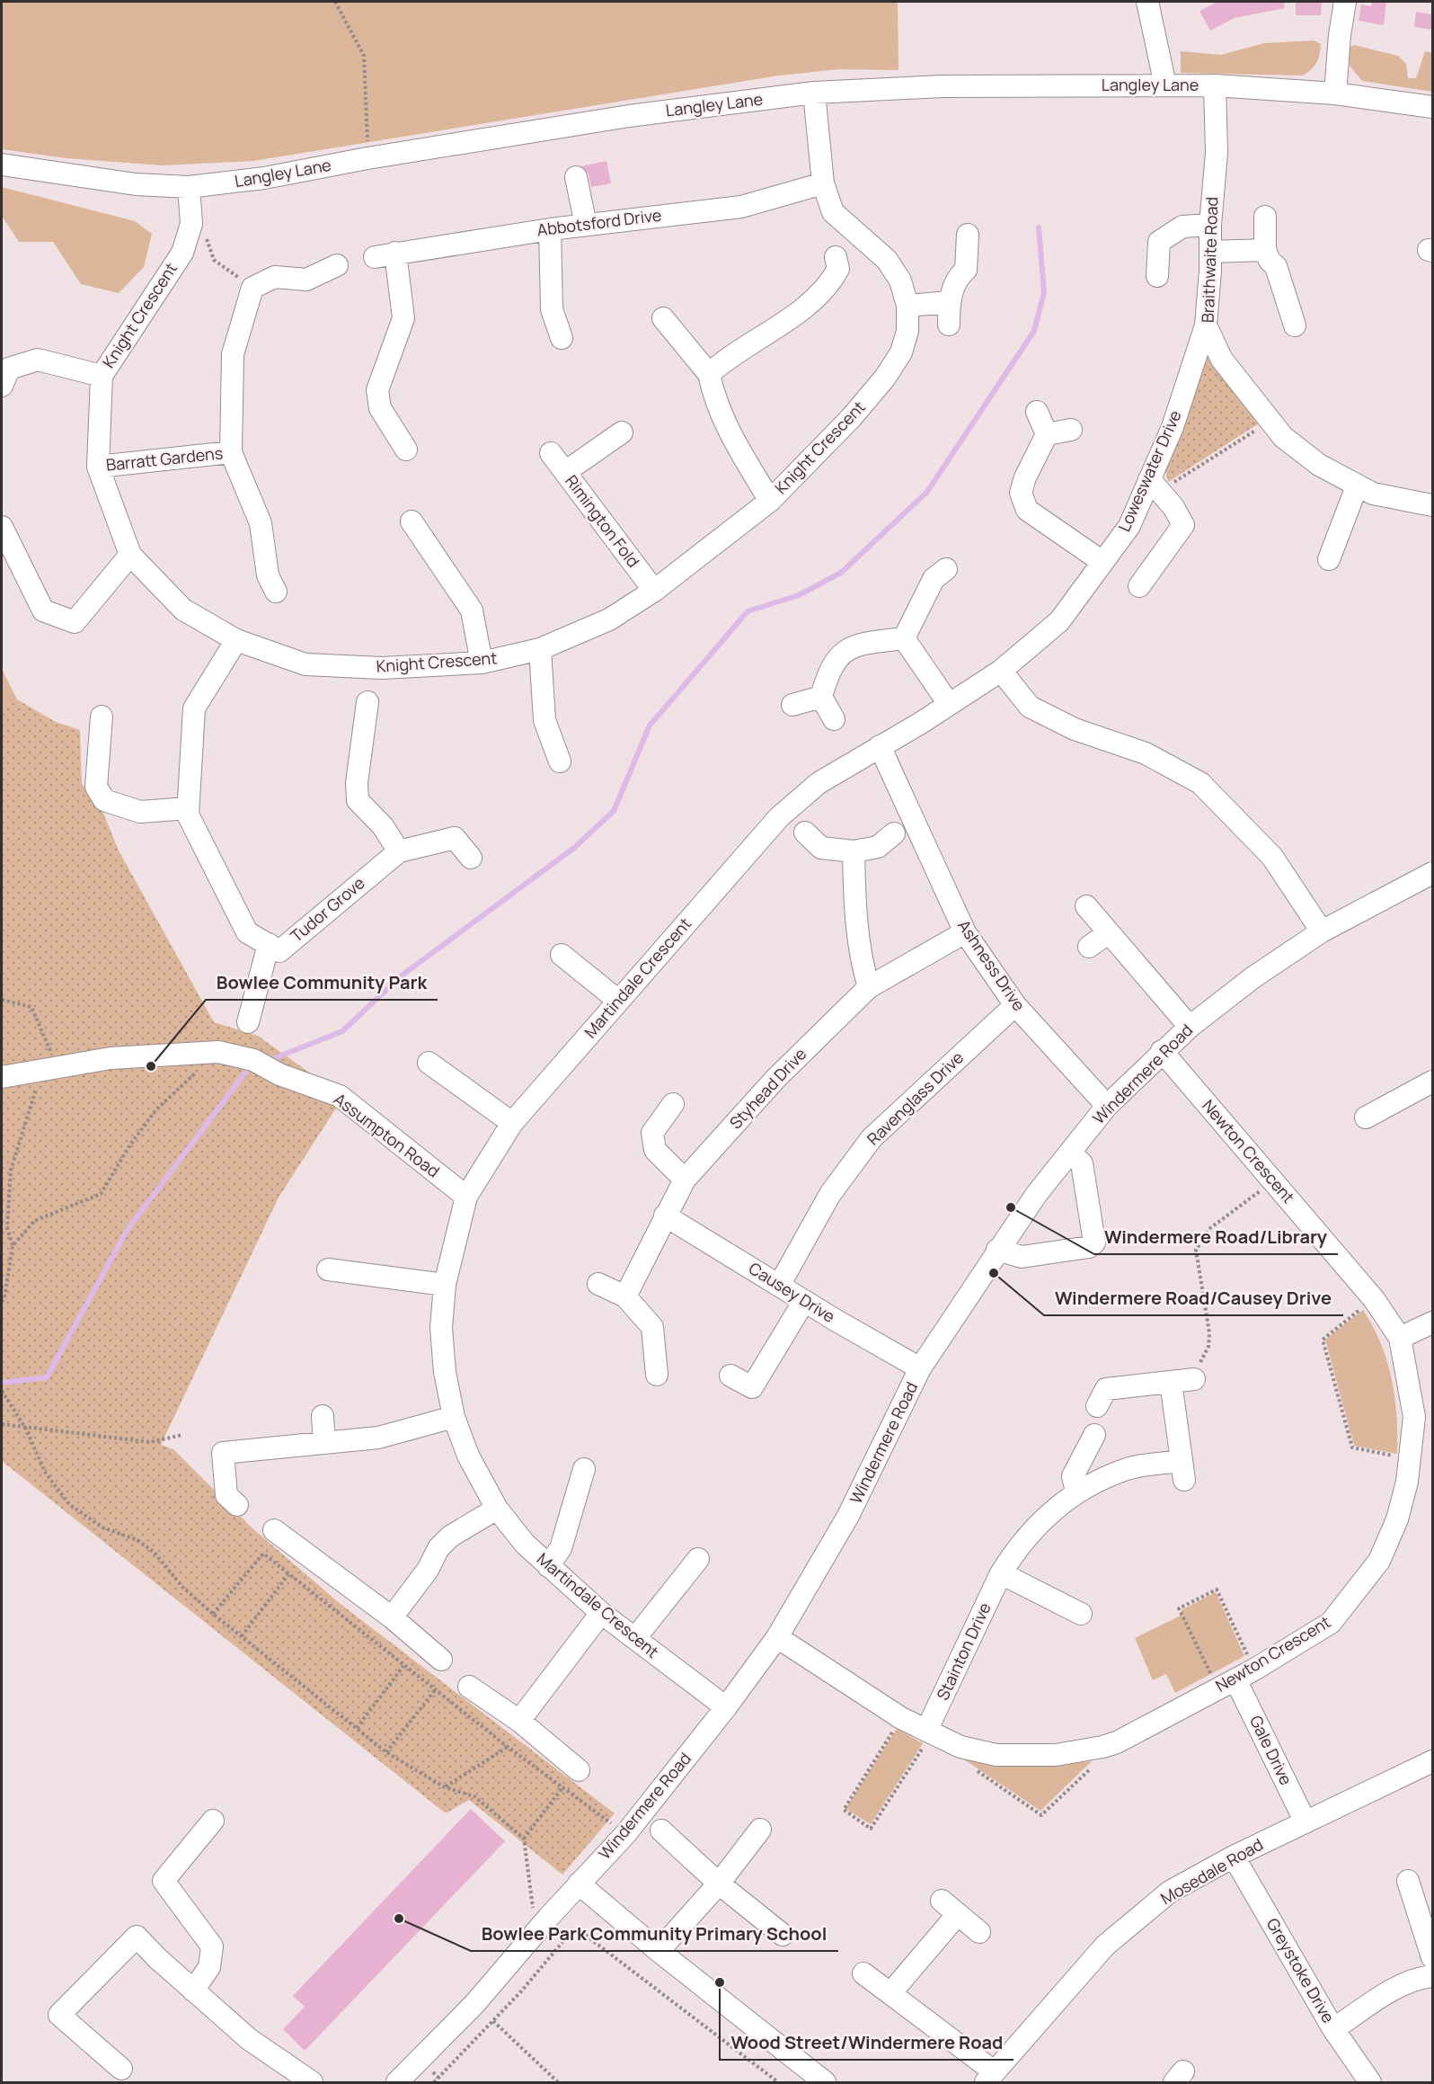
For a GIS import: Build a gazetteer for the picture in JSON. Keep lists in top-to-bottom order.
{
  "streets": {
    "street": [
      "Langley Lane",
      "Abbotsford Drive",
      "Braithwaite Road",
      "Knight Crescent",
      "Barratt Gardens",
      "Loweswater Drive",
      "Rimington Fold",
      "Tudor Grove",
      "Ashness Drive",
      "Martindale Crescent",
      "Windermere Road",
      "Styhead Drive",
      "Ravenglass Drive",
      "Assumpton Road",
      "Newton Crescent",
      "Causey Drive",
      "Stainton Drive",
      "Gale Drive",
      "Mosedale Road",
      "Greystoke Drive"
    ]
  },
  "crossings": [
    ["Langley Lane", "Braithwaite Road"],
    ["Langley Lane", "Knight Crescent"],
    ["Abbotsford Drive", "Knight Crescent"],
    ["Braithwaite Road", "Loweswater Drive"],
    ["Knight Crescent", "Barratt Gardens"],
    ["Knight Crescent", "Rimington Fold"],
    ["Knight Crescent", "Tudor Grove"],
    ["Loweswater Drive", "Martindale Crescent"],
    ["Ashness Drive", "Martindale Crescent"],
    ["Ashness Drive", "Windermere Road"],
    ["Ashness Drive", "Styhead Drive"],
    ["Ashness Drive", "Ravenglass Drive"],
    ["Martindale Crescent", "Windermere Road"],
    ["Martindale Crescent", "Assumpton Road"],
    ["Windermere Road", "Newton Crescent"],
    ["Windermere Road", "Causey Drive"],
    ["Styhead Drive", "Causey Drive"],
    ["Ravenglass Drive", "Causey Drive"],
    ["Newton Crescent", "Stainton Drive"],
    ["Newton Crescent", "Gale Drive"],
    ["Gale Drive", "Mosedale Road"],
    ["Mosedale Road", "Greystoke Drive"]
  ],
  "places": [
    "Bowlee Community Park",
    "Windermere Road/Library",
    "Windermere Road/Causey Drive",
    "Bowlee Park Community Primary School",
    "Wood Street/Windermere Road"
  ]
}
